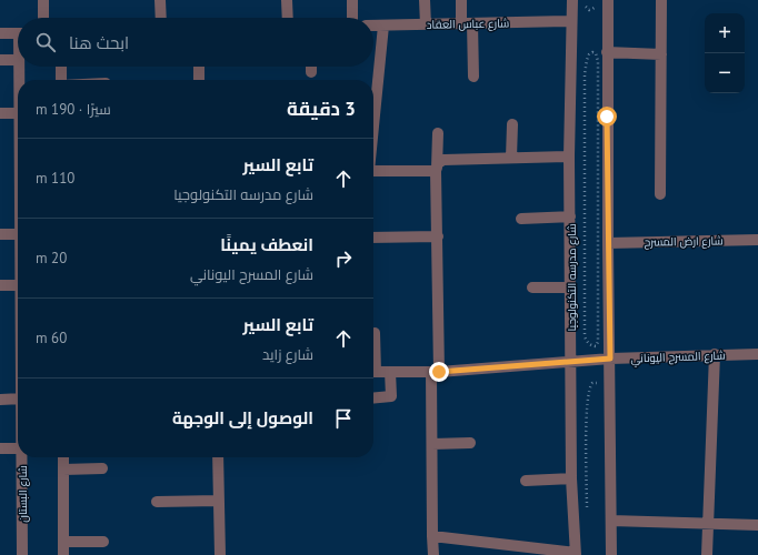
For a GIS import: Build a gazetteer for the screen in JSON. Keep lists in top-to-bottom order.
{
  "streets": {
    "street": [
      "شارع عباس العقاد",
      "شارع ارض المسرح",
      "شارع مدرسه التكنولوجيا",
      "شارع المسرح اليوناني",
      "شارع البستان"
    ]
  },
  "crossings": [
    ["شارع عباس العقاد", "شارع مدرسه التكنولوجيا"],
    ["شارع مدرسه التكنولوجيا", "شارع المسرح اليوناني"]
  ],
  "page": {
    "map_buttons": ["+", "−"],
    "search": "ابحث هنا",
    "heading": ["3 دقيقة", "سيرًا · 190 m"],
    "list": [
      ["تابع السير", "شارع مدرسه التكنولوجيا", "110 m"],
      ["انعطف يمينًا", "شارع المسرح اليوناني", "20 m"],
      ["تابع السير", "شارع زايد", "60 m"],
      "الوصول إلى الوجهة"
    ]
  }
}
